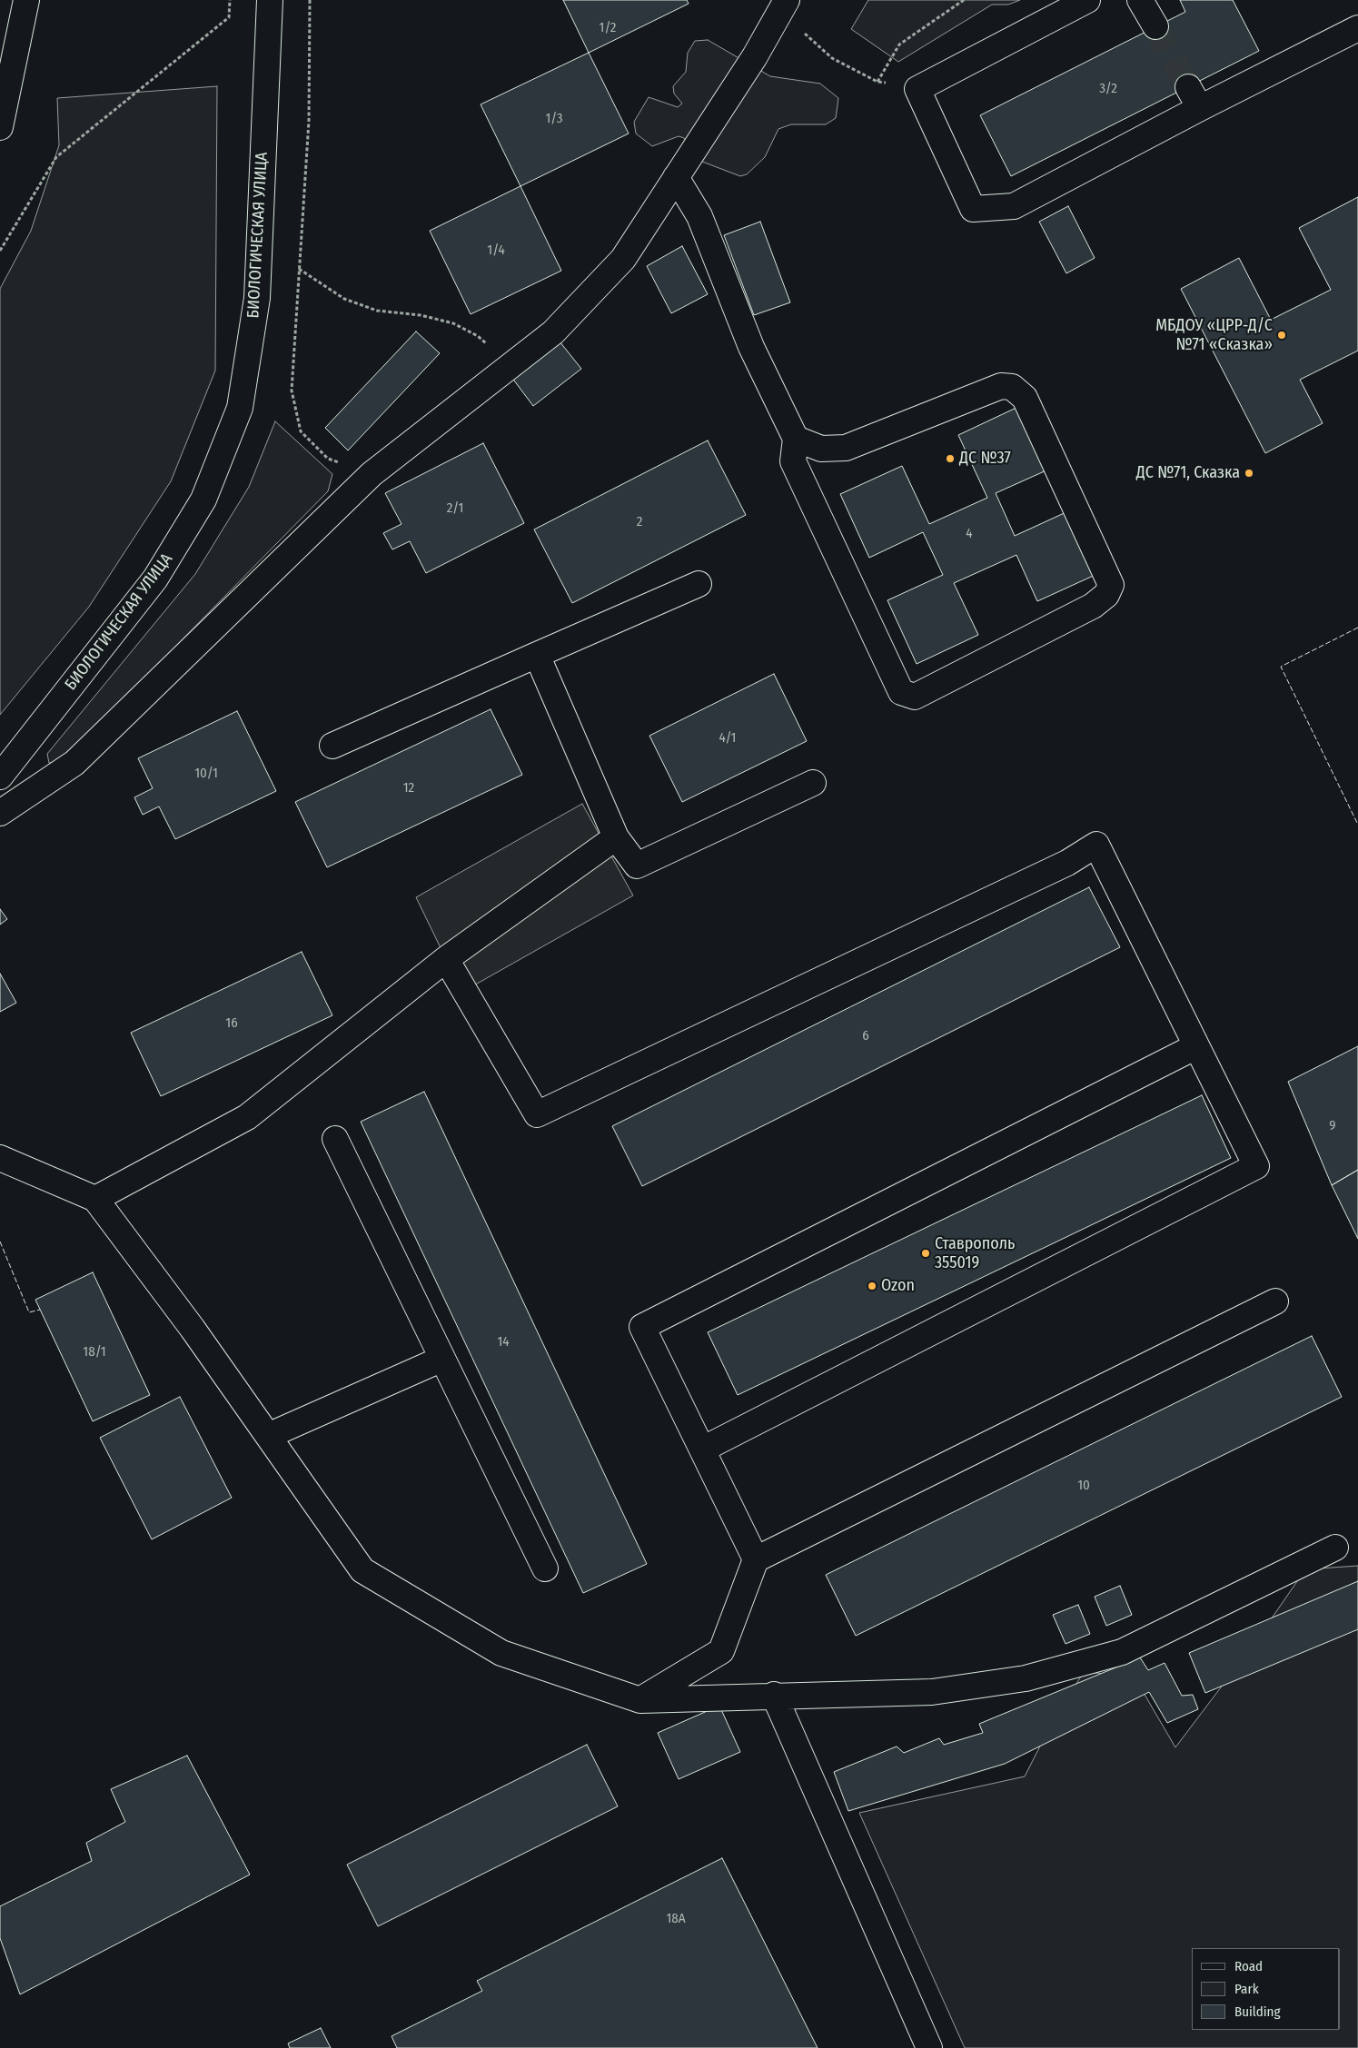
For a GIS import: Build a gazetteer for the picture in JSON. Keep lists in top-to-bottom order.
{
  "streets": {
    "street": ["БИОЛОГИЧЕСКАЯ УЛИЦА"]
  },
  "places": [
    "МБДОУ «ЦРР-Д/С №71 «Сказка»",
    "ДС №37",
    "ДС №71, Сказка",
    "Ставрополь 355019",
    "Ozon"
  ],
  "house_numbers": [
    "1/2",
    "3/2",
    "1/3",
    "1/4",
    "2/1",
    "2",
    "4",
    "4/1",
    "10/1",
    "12",
    "16",
    "6",
    "9",
    "14",
    "18/1",
    "10",
    "18А"
  ],
  "legend": ["Road", "Park", "Building"]
}
